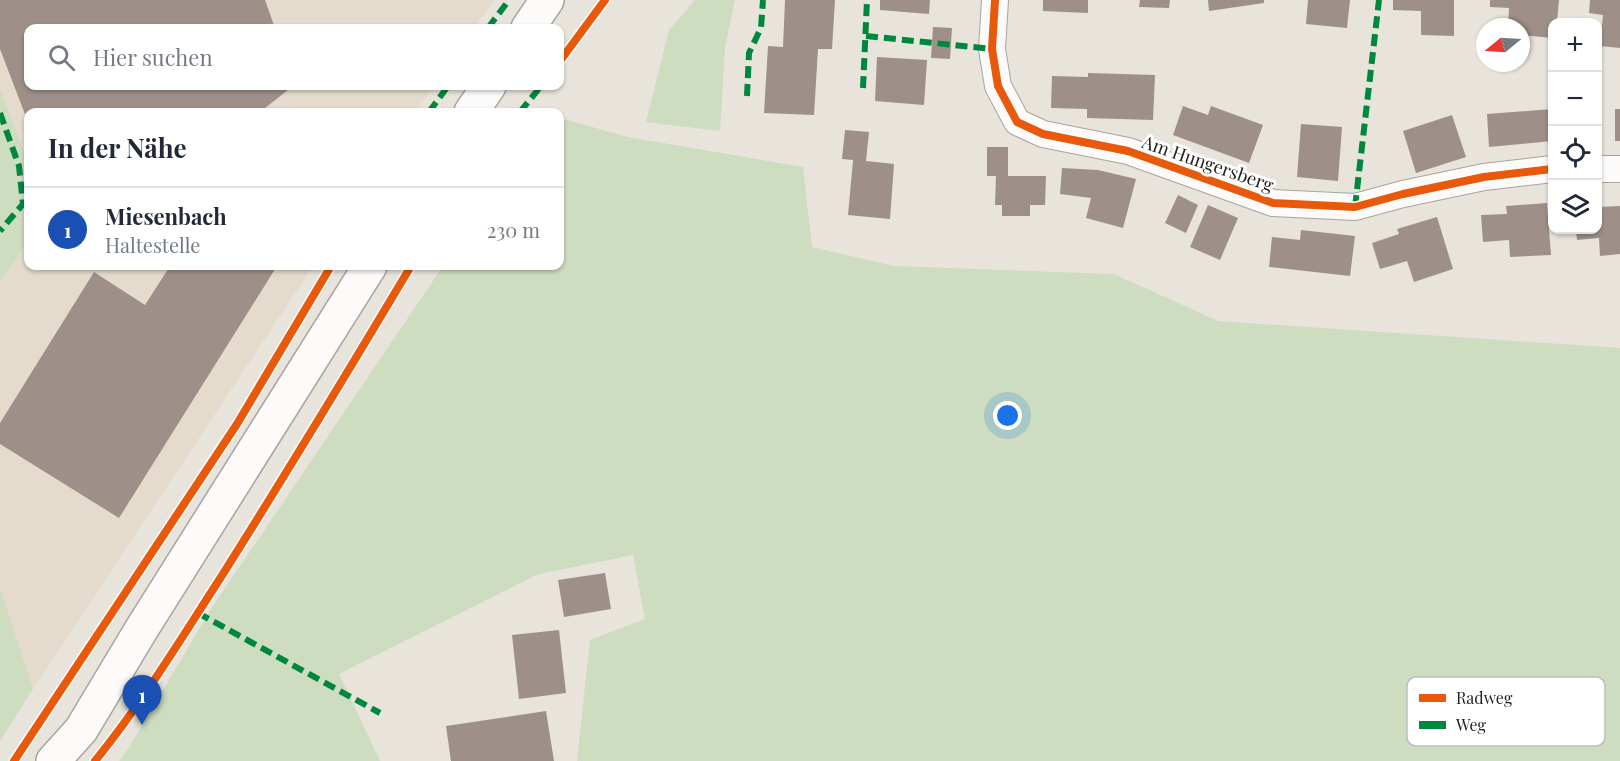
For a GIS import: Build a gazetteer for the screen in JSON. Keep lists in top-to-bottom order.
{
  "streets": {
    "street": ["Am Hungersberg"]
  },
  "legend": ["Radweg", "Weg"],
  "north": "left",
  "page": {
    "map_buttons": ["+", "−"],
    "search": "Hier suchen",
    "heading": "In der Nähe",
    "list": [
      {
        "mark": "1",
        "name": "Miesenbach",
        "note": "Haltestelle",
        "value": "230 m"
      }
    ],
    "pins": "1"
  }
}
